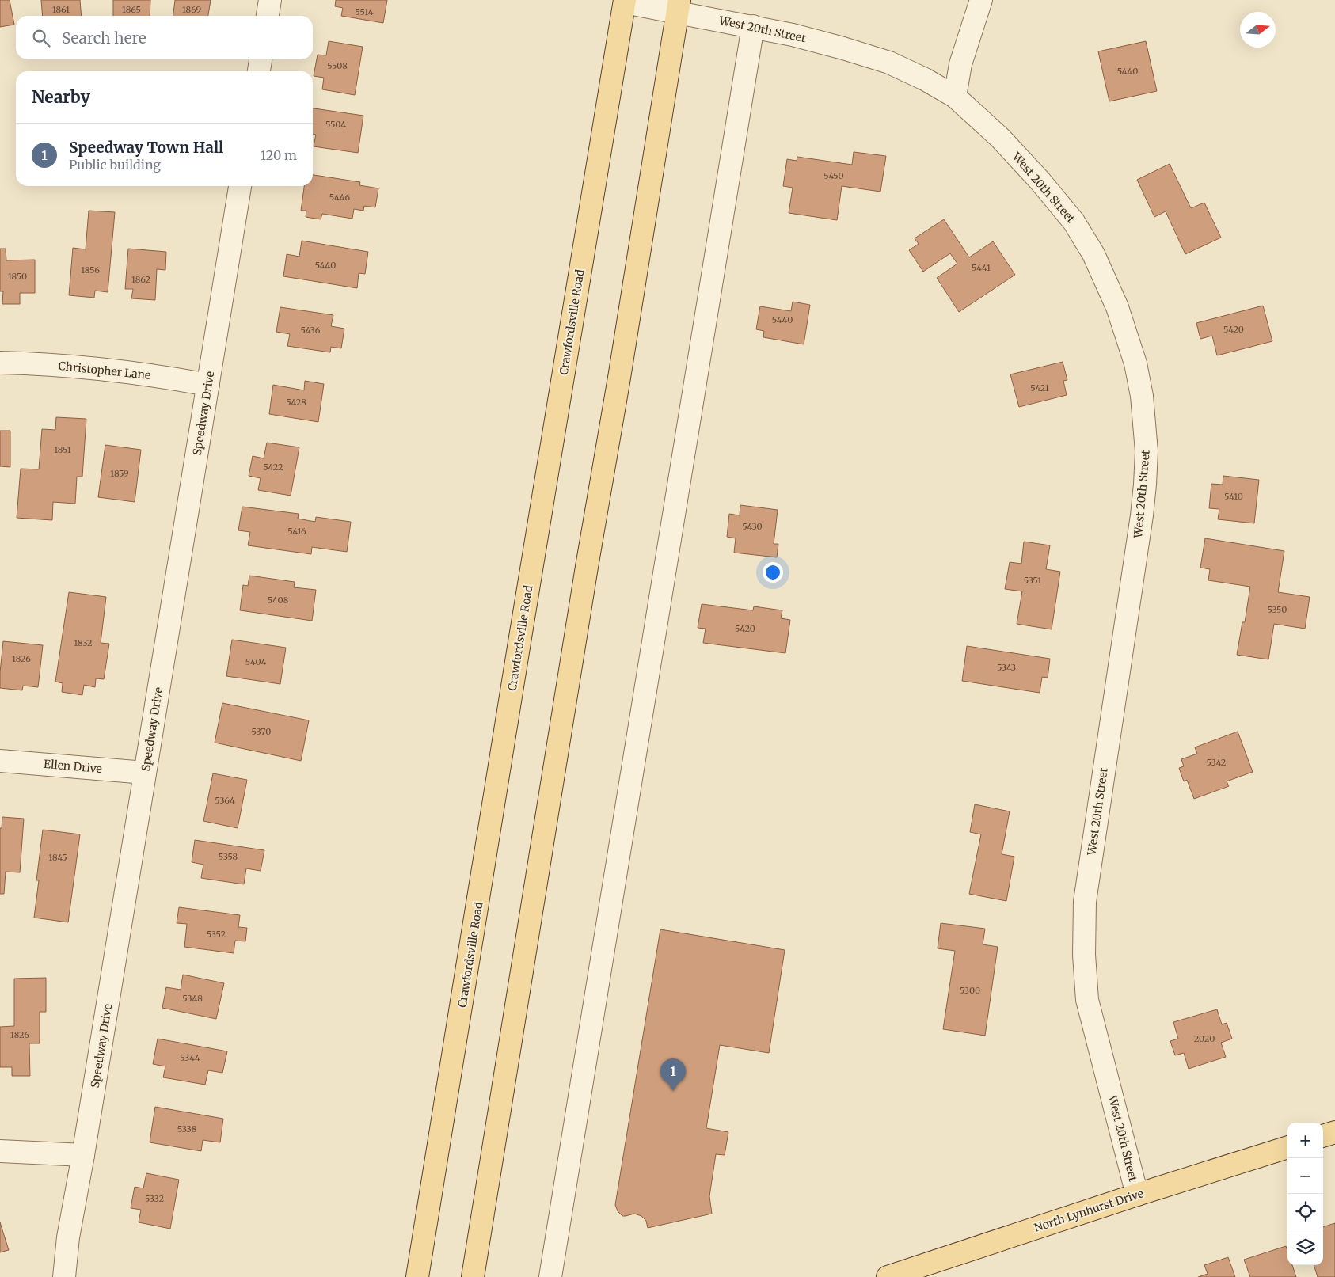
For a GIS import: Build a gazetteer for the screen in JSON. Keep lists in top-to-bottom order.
{
  "streets": {
    "main road": ["Crawfordsville Road", "North Lynhurst Drive"],
    "street": [
      "West 20th Street",
      "Christopher Lane",
      "Speedway Drive",
      "Ellen Drive"
    ]
  },
  "crossings": [
    ["West 20th Street", "Crawfordsville Road"],
    ["West 20th Street", "North Lynhurst Drive"],
    ["Christopher Lane", "Speedway Drive"],
    ["Speedway Drive", "Ellen Drive"]
  ],
  "house_numbers": [
    "1861",
    "1865",
    "1869",
    "5514",
    "5508",
    "5440",
    "5504",
    "5450",
    "5446",
    "5440",
    "5441",
    "1856",
    "1850",
    "1862",
    "5440",
    "5420",
    "5436",
    "5421",
    "5428",
    "1851",
    "5422",
    "1859",
    "5410",
    "5430",
    "5416",
    "5351",
    "5408",
    "5350",
    "5420",
    "1832",
    "1826",
    "5404",
    "5343",
    "5370",
    "5342",
    "5364",
    "5358",
    "1845",
    "5352",
    "5300",
    "5348",
    "1826",
    "2020",
    "5344",
    "5338",
    "5332"
  ],
  "north": "right",
  "page": {
    "search": "Search here",
    "heading": "Nearby",
    "list": [
      {
        "mark": "1",
        "name": "Speedway Town Hall",
        "note": "Public building",
        "value": "120 m"
      }
    ],
    "pins": "1",
    "map_buttons": ["+", "−"]
  }
}
